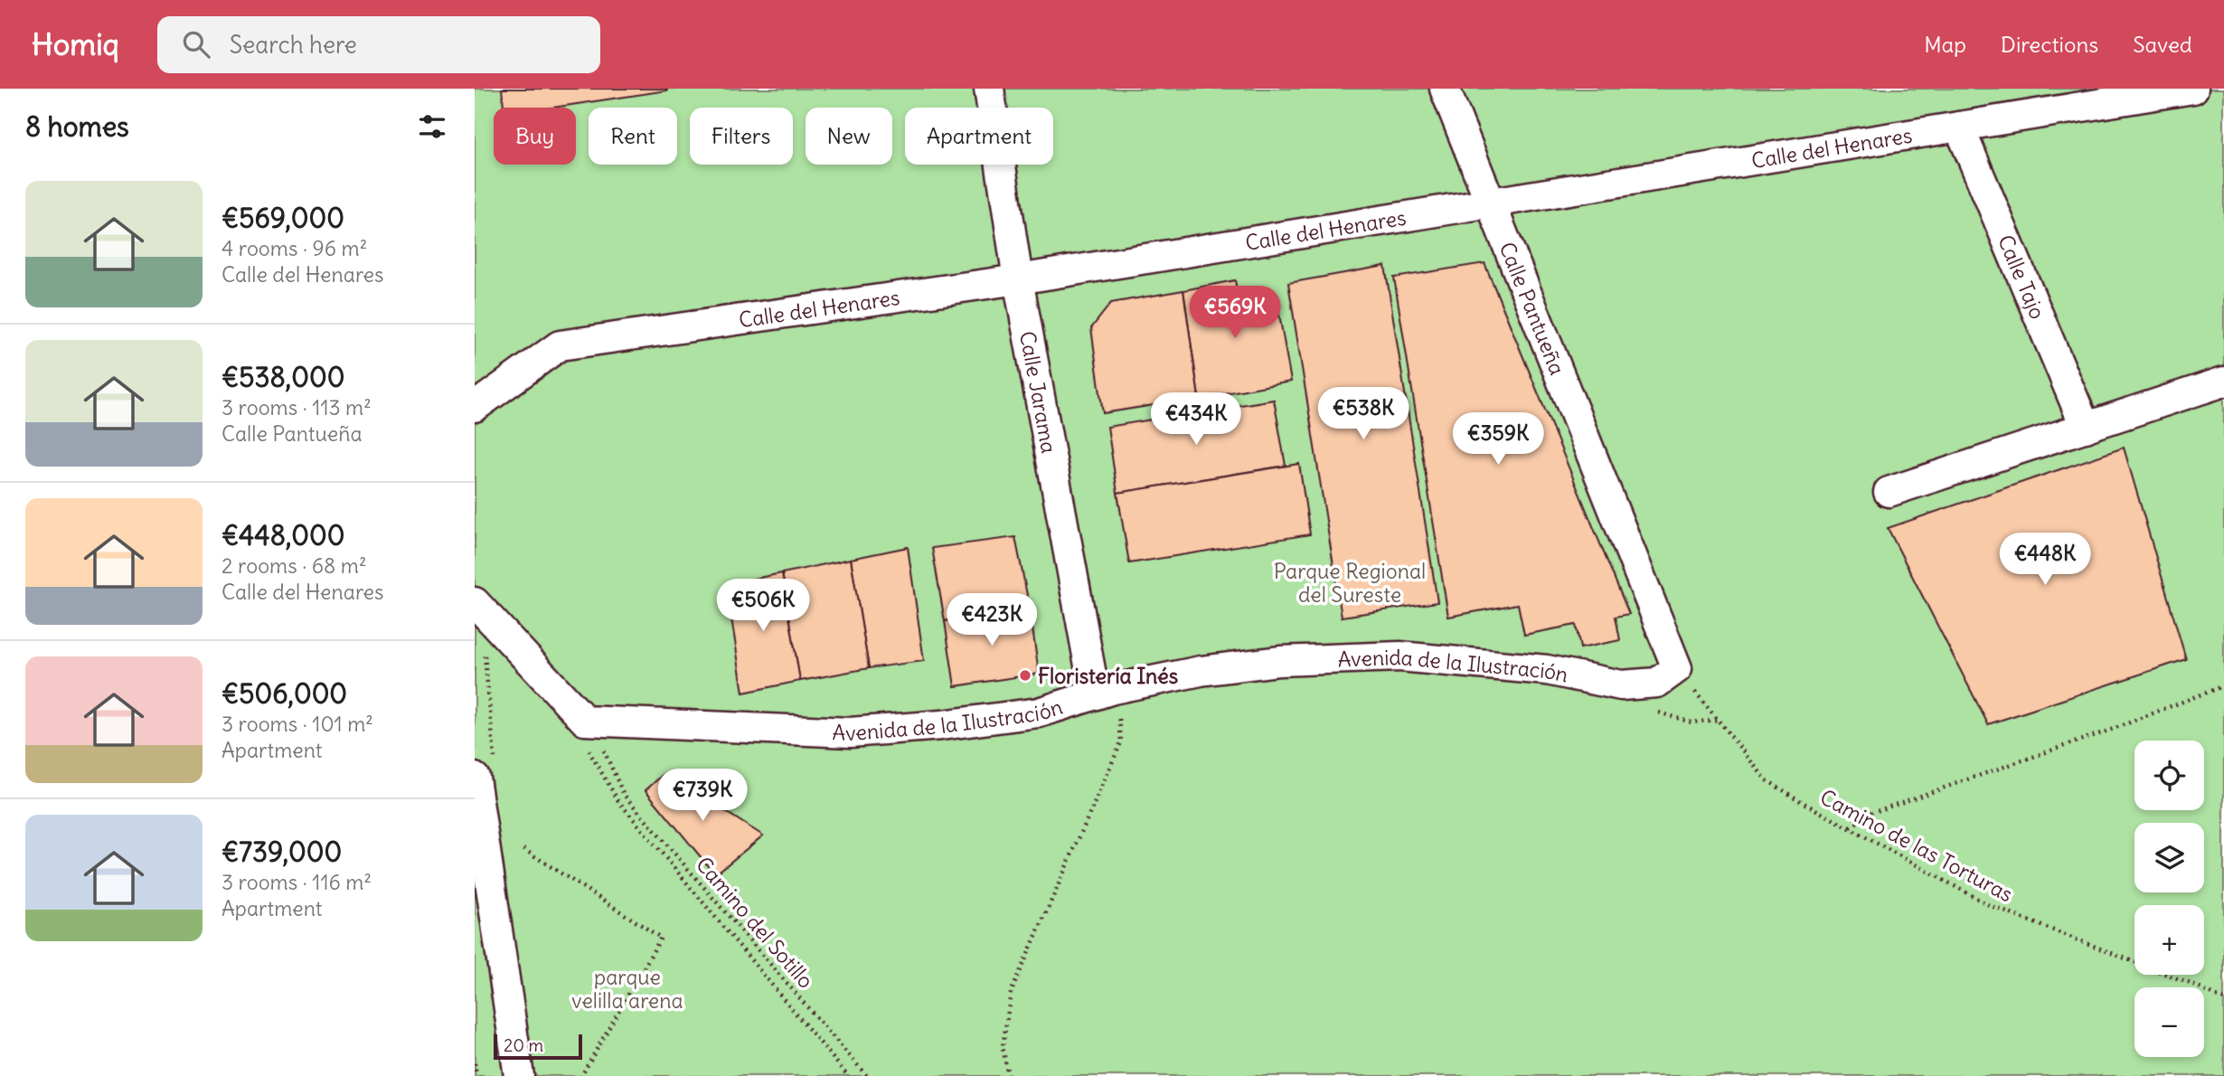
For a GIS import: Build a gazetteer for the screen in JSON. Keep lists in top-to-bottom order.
{
  "streets": {
    "street": [
      "Calle del Henares",
      "Calle Tajo",
      "Calle Pantueña",
      "Calle Jarama",
      "Avenida de la Ilustración"
    ],
    "path": ["Camino de las Torturas", "Camino del Sotillo"]
  },
  "crossings": [
    ["Calle del Henares", "Calle Tajo"],
    ["Calle del Henares", "Calle Pantueña"],
    ["Calle del Henares", "Calle Jarama"],
    ["Calle Pantueña", "Avenida de la Ilustración"],
    ["Calle Pantueña", "Camino de las Torturas"],
    ["Calle Jarama", "Avenida de la Ilustración"],
    ["Avenida de la Ilustración", "Camino de las Torturas"],
    ["Avenida de la Ilustración", "Camino del Sotillo"]
  ],
  "parks": ["Parque Regional del Sureste", "parque velilla arena"],
  "places": ["Floristería Inés"],
  "scale_bar": "20 m",
  "page": {
    "header": "Homiq",
    "search": "Search here",
    "nav": ["Map", "Directions", "Saved"],
    "heading": "8 homes",
    "chip": [
      "Buy",
      "Rent",
      "Filters",
      "New",
      "Apartment"
    ],
    "list": [
      {
        "name": "€569,000",
        "note": "4 rooms · 96 m² · Calle del Henares"
      },
      {
        "name": "€538,000",
        "note": "3 rooms · 113 m² · Calle Pantueña"
      },
      {
        "name": "€448,000",
        "note": "2 rooms · 68 m² · Calle del Henares"
      },
      {
        "name": "€506,000",
        "note": "3 rooms · 101 m² · Apartment"
      },
      {
        "name": "€739,000",
        "note": "3 rooms · 116 m² · Apartment"
      }
    ],
    "price": [
      "€569K",
      "€538K",
      "€434K",
      "€359K",
      "€448K",
      "€506K",
      "€423K",
      "€739K"
    ],
    "map_buttons": ["+", "−"],
    "scale": "20 m"
  }
}
